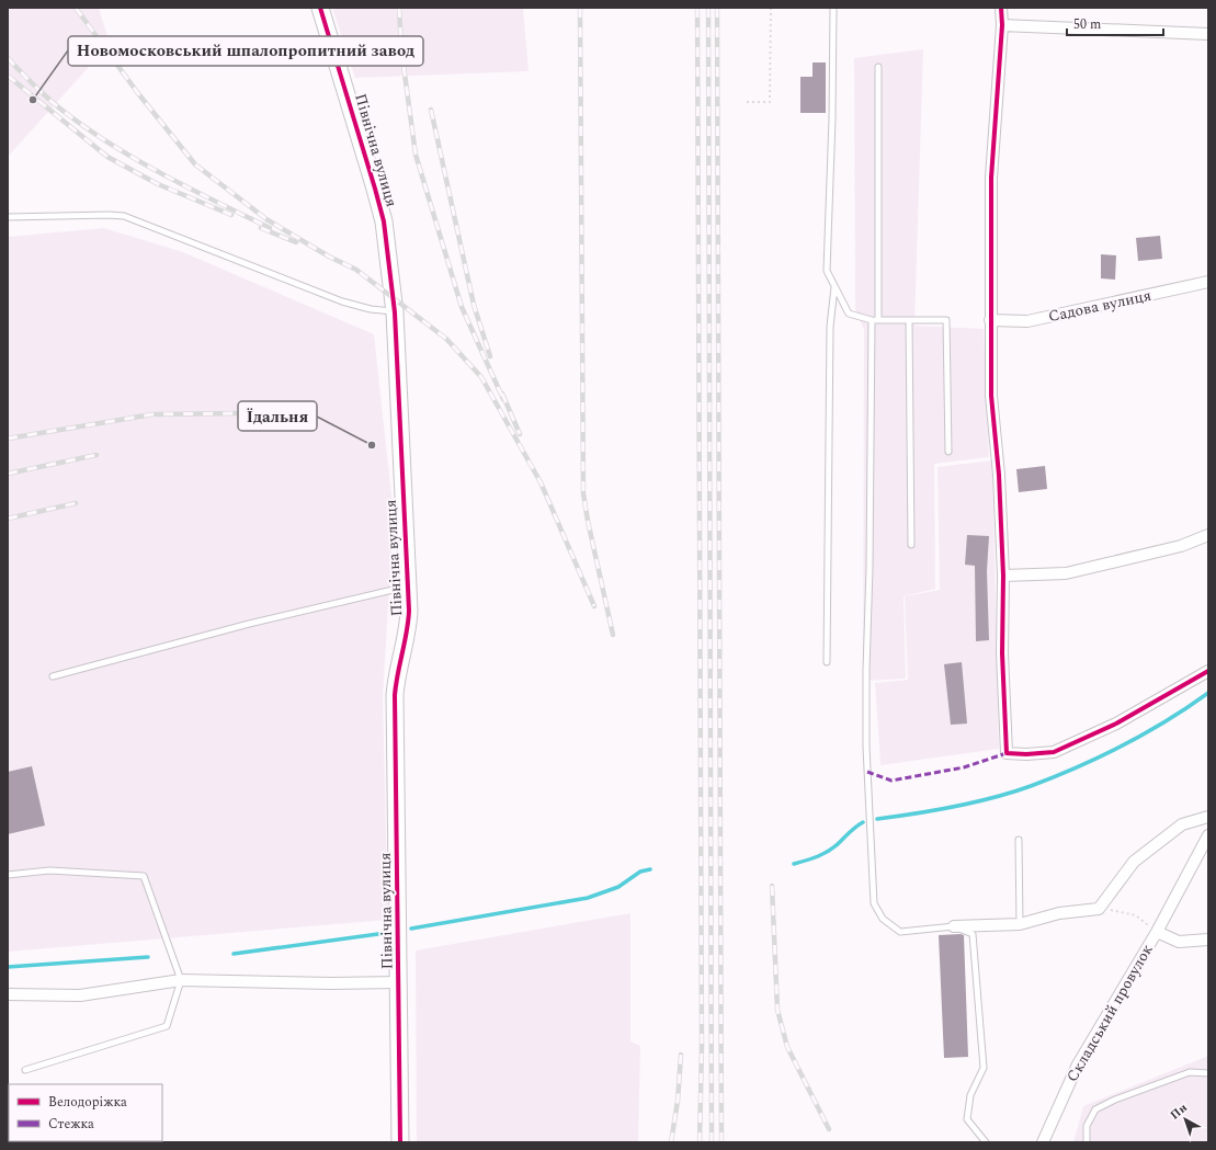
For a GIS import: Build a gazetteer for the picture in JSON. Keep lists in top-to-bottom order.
{
  "streets": {
    "street": ["Північна вулиця", "Садова вулиця", "Складський провулок"]
  },
  "places": ["Новомосковський шпалопропитний завод", "Їдальня"],
  "legend": ["Велодоріжка", "Стежка"],
  "scale_bar": "50 m",
  "north": "top left"
}
